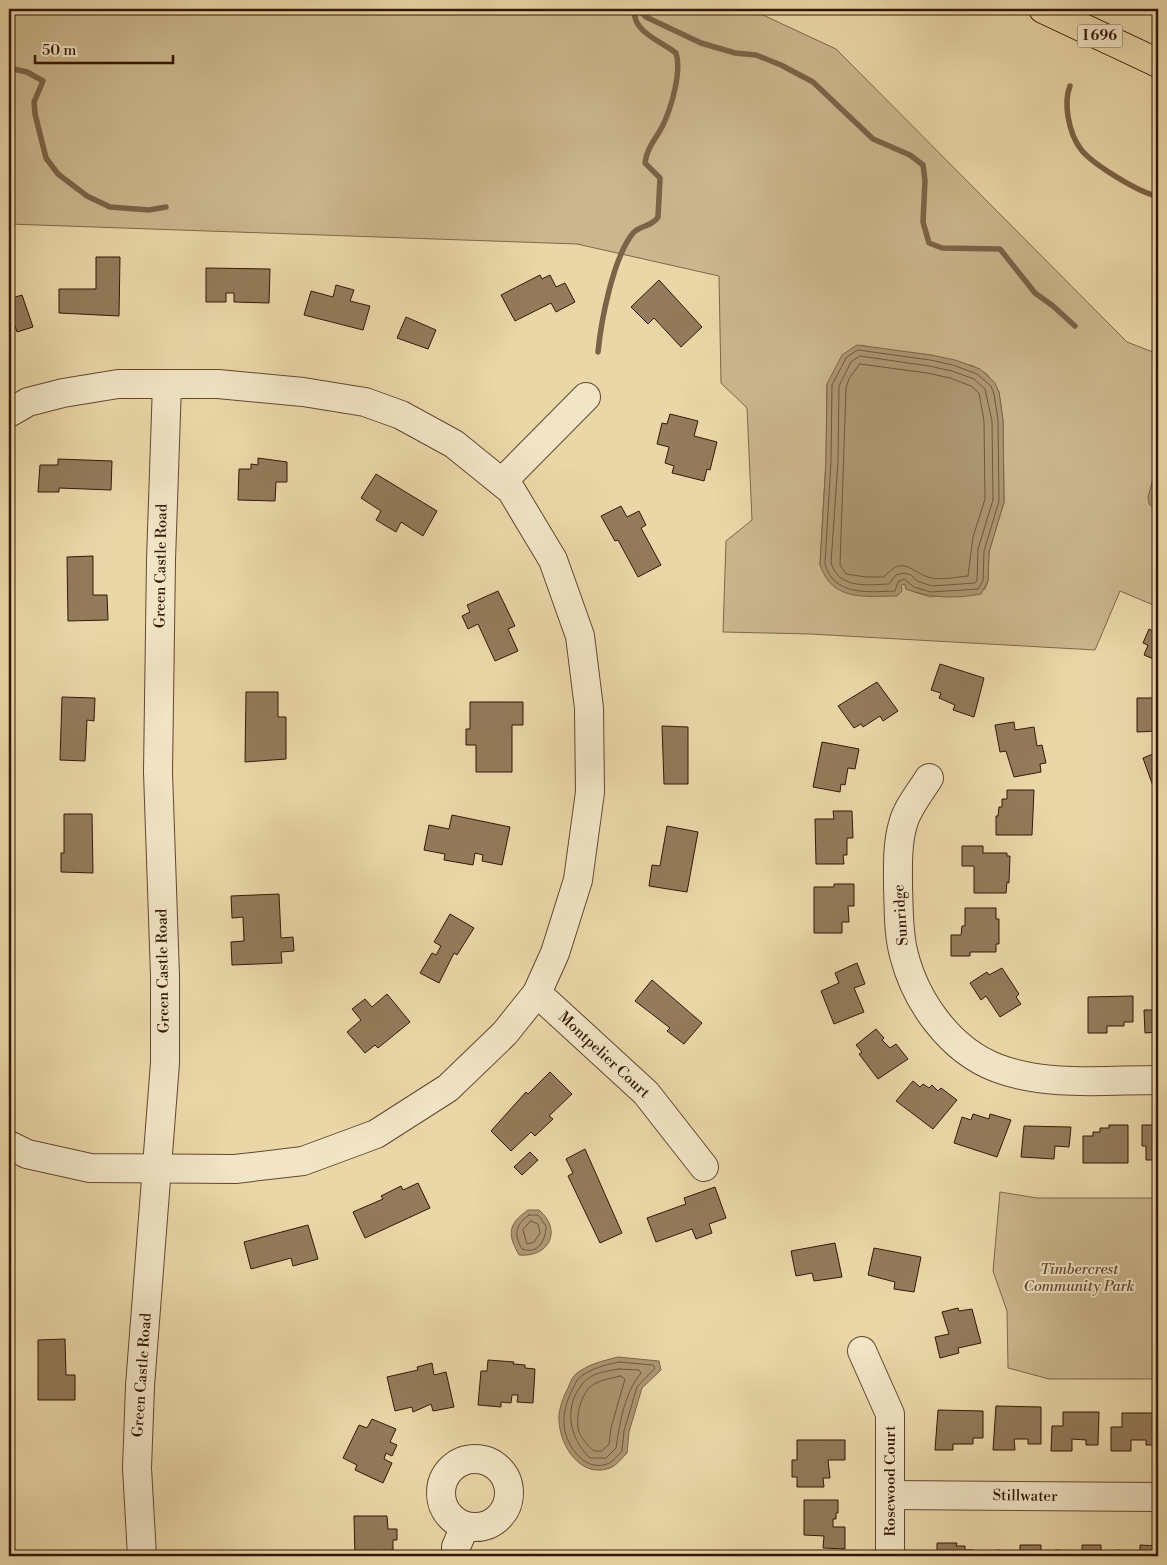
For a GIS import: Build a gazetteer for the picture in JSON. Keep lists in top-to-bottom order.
{
  "streets": {
    "highway": ["I 696"],
    "street": [
      "Green Castle Road",
      "Sunridge",
      "Montpelier Court",
      "Rosewood Court",
      "Stillwater"
    ]
  },
  "crossings": [
    ["Rosewood Court", "Stillwater"]
  ],
  "parks": ["Timbercrest Community Park"],
  "scale_bar": "50 m"
}
